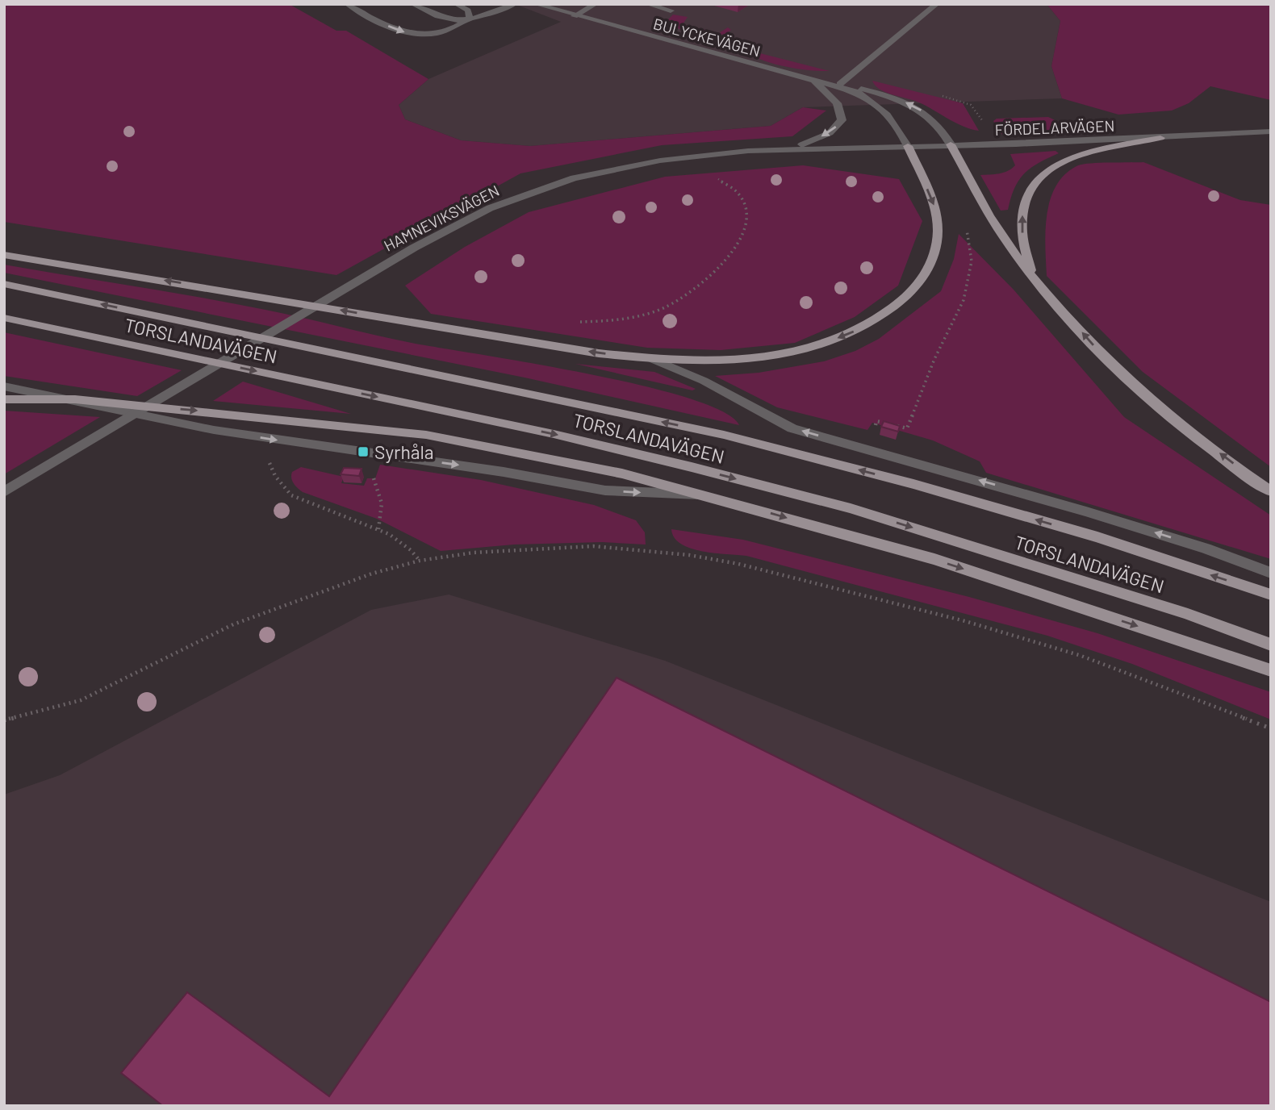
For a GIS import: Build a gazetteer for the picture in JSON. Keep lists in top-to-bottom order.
{
  "streets": {
    "main road": ["TORSLANDAVÄGEN"],
    "street": ["BULYCKEVÄGEN", "FÖRDELARVÄGEN", "HAMNEVIKSVÄGEN"]
  },
  "crossings": [
    ["BULYCKEVÄGEN", "FÖRDELARVÄGEN"],
    ["BULYCKEVÄGEN", "HAMNEVIKSVÄGEN"],
    ["FÖRDELARVÄGEN", "HAMNEVIKSVÄGEN"]
  ],
  "places": {
    "transit": ["Syrhåla"]
  }
}
